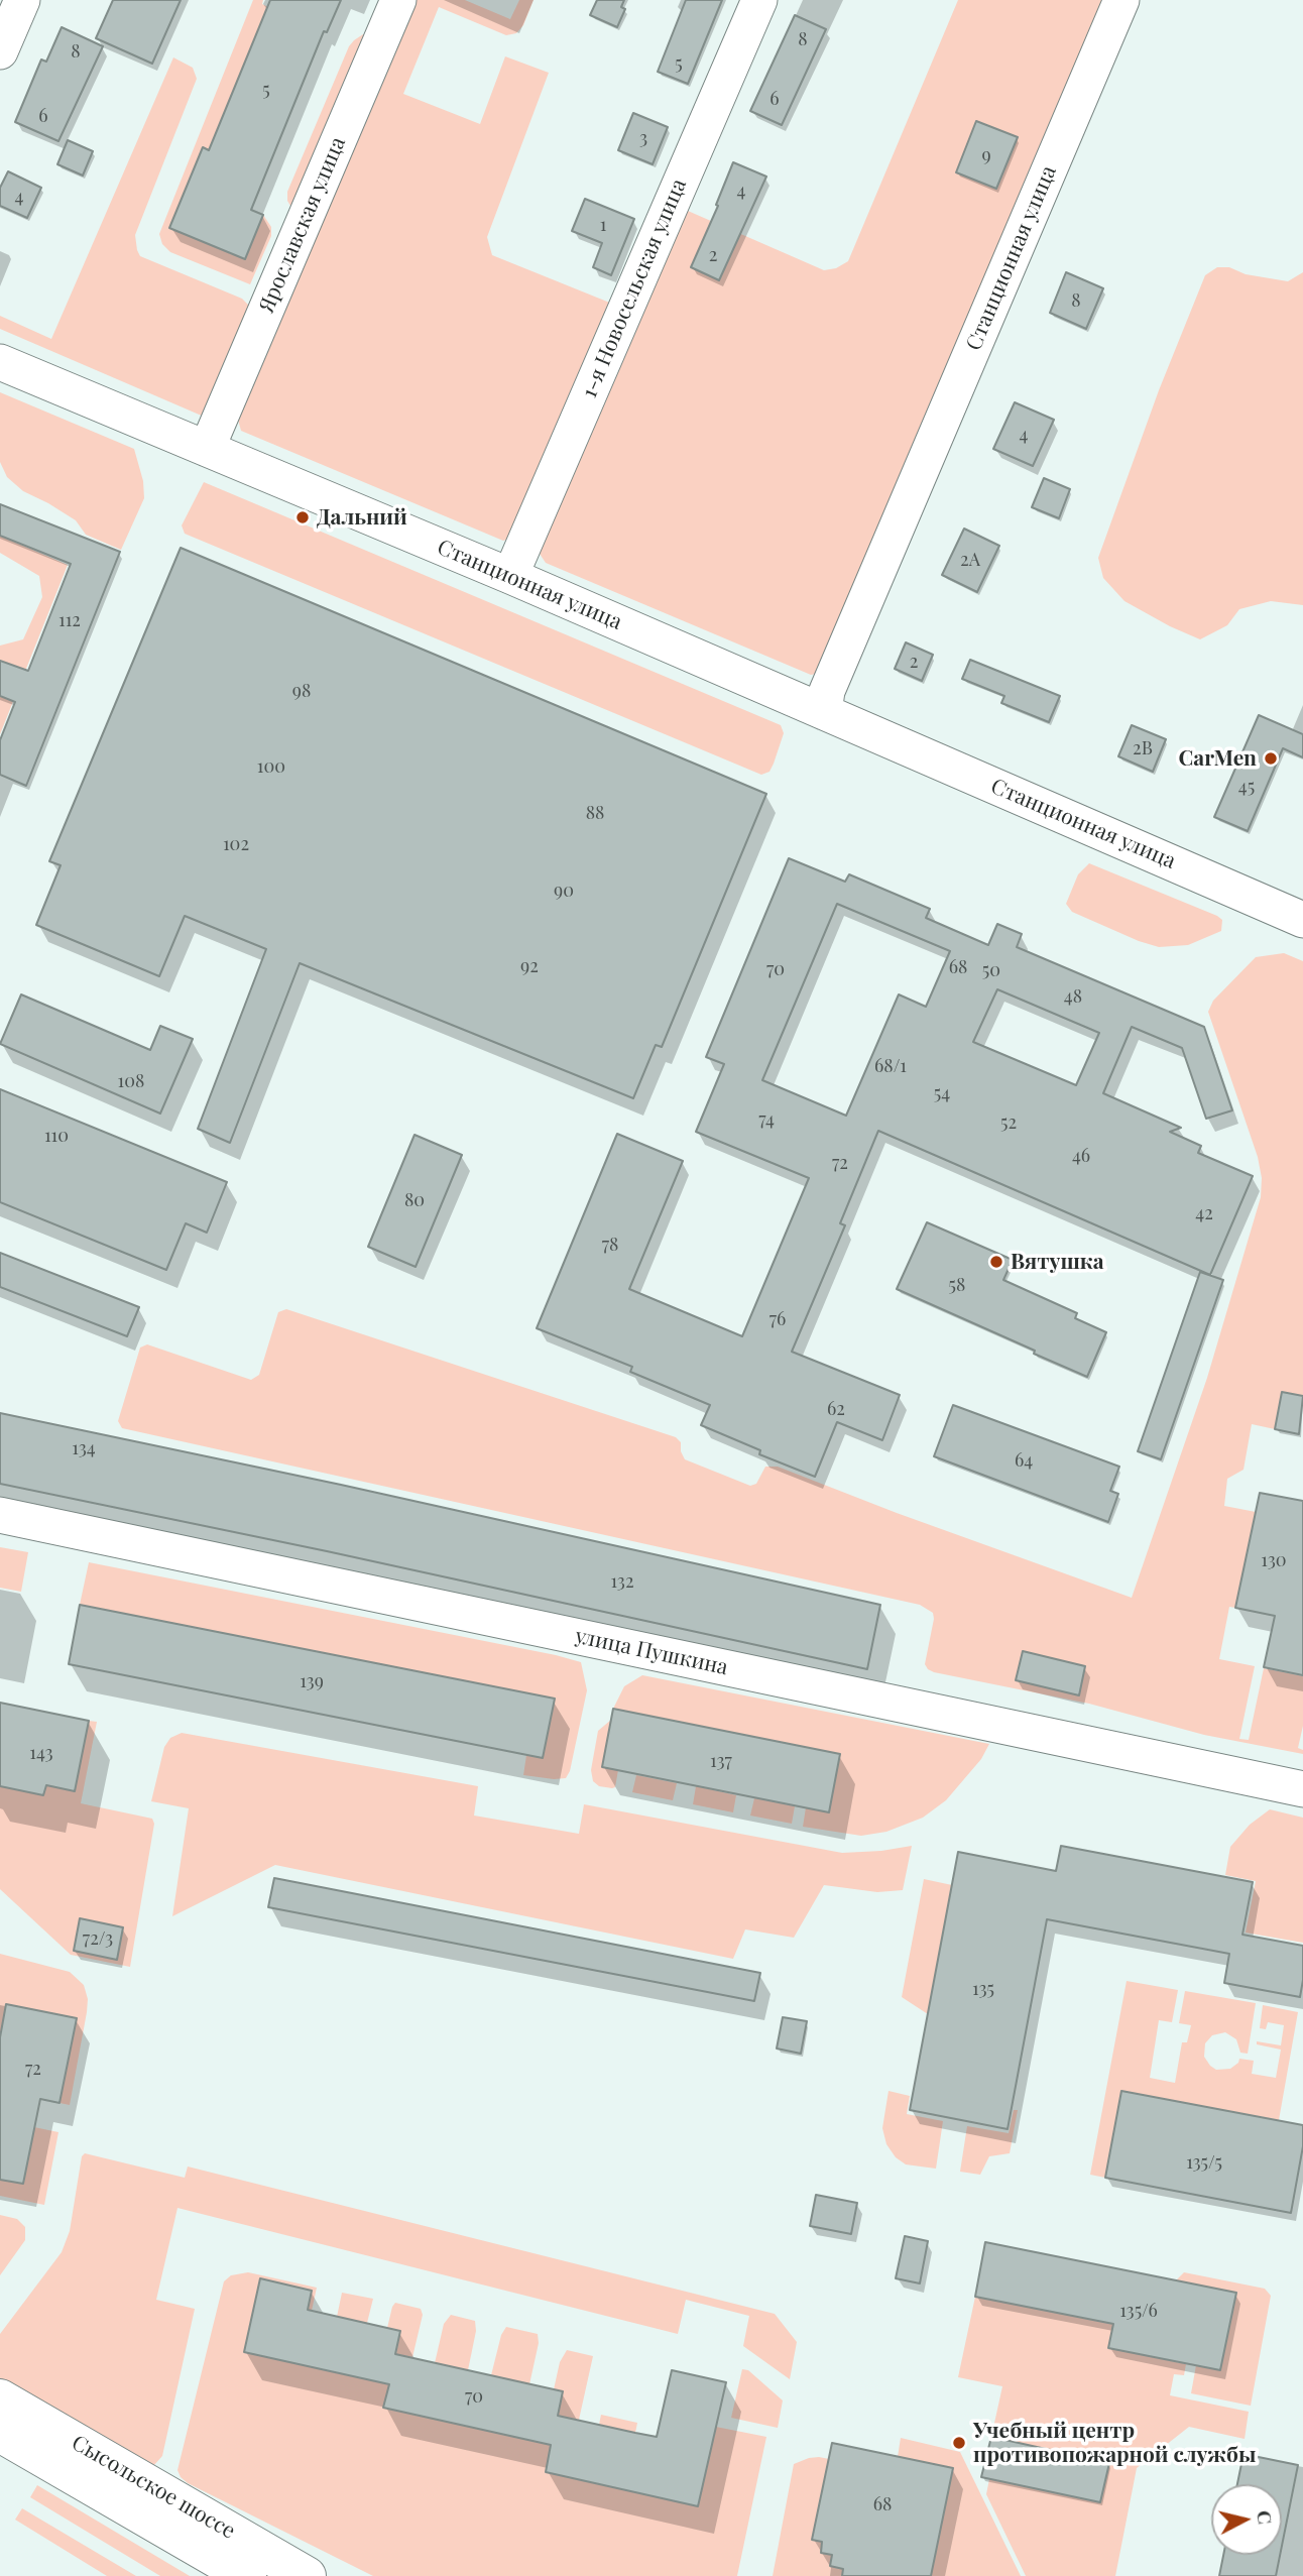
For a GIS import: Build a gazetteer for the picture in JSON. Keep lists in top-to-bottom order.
{
  "streets": {
    "main road": ["Сысольское шоссе"],
    "street": [
      "Ярославская улица",
      "Станционная улица",
      "1-я Новосельская улица",
      "улица Пушкина"
    ]
  },
  "crossings": [
    ["Ярославская улица", "Станционная улица"],
    ["Станционная улица", "1-я Новосельская улица"]
  ],
  "places": [
    "Дальний",
    "CarMen",
    "Вятушка",
    "Учебный центр противопожарной службы"
  ],
  "house_numbers": [
    "8",
    "8",
    "5",
    "5",
    "6",
    "6",
    "3",
    "9",
    "4",
    "4",
    "1",
    "2",
    "8",
    "4",
    "2А",
    "112",
    "2",
    "98",
    "2В",
    "100",
    "45",
    "88",
    "102",
    "90",
    "92",
    "68",
    "70",
    "50",
    "48",
    "68/1",
    "108",
    "54",
    "74",
    "52",
    "110",
    "46",
    "72",
    "80",
    "42",
    "78",
    "58",
    "76",
    "62",
    "134",
    "64",
    "130",
    "132",
    "139",
    "143",
    "137",
    "72/3",
    "135",
    "72",
    "135/5",
    "135/6",
    "70",
    "68"
  ],
  "north": "right"
}
